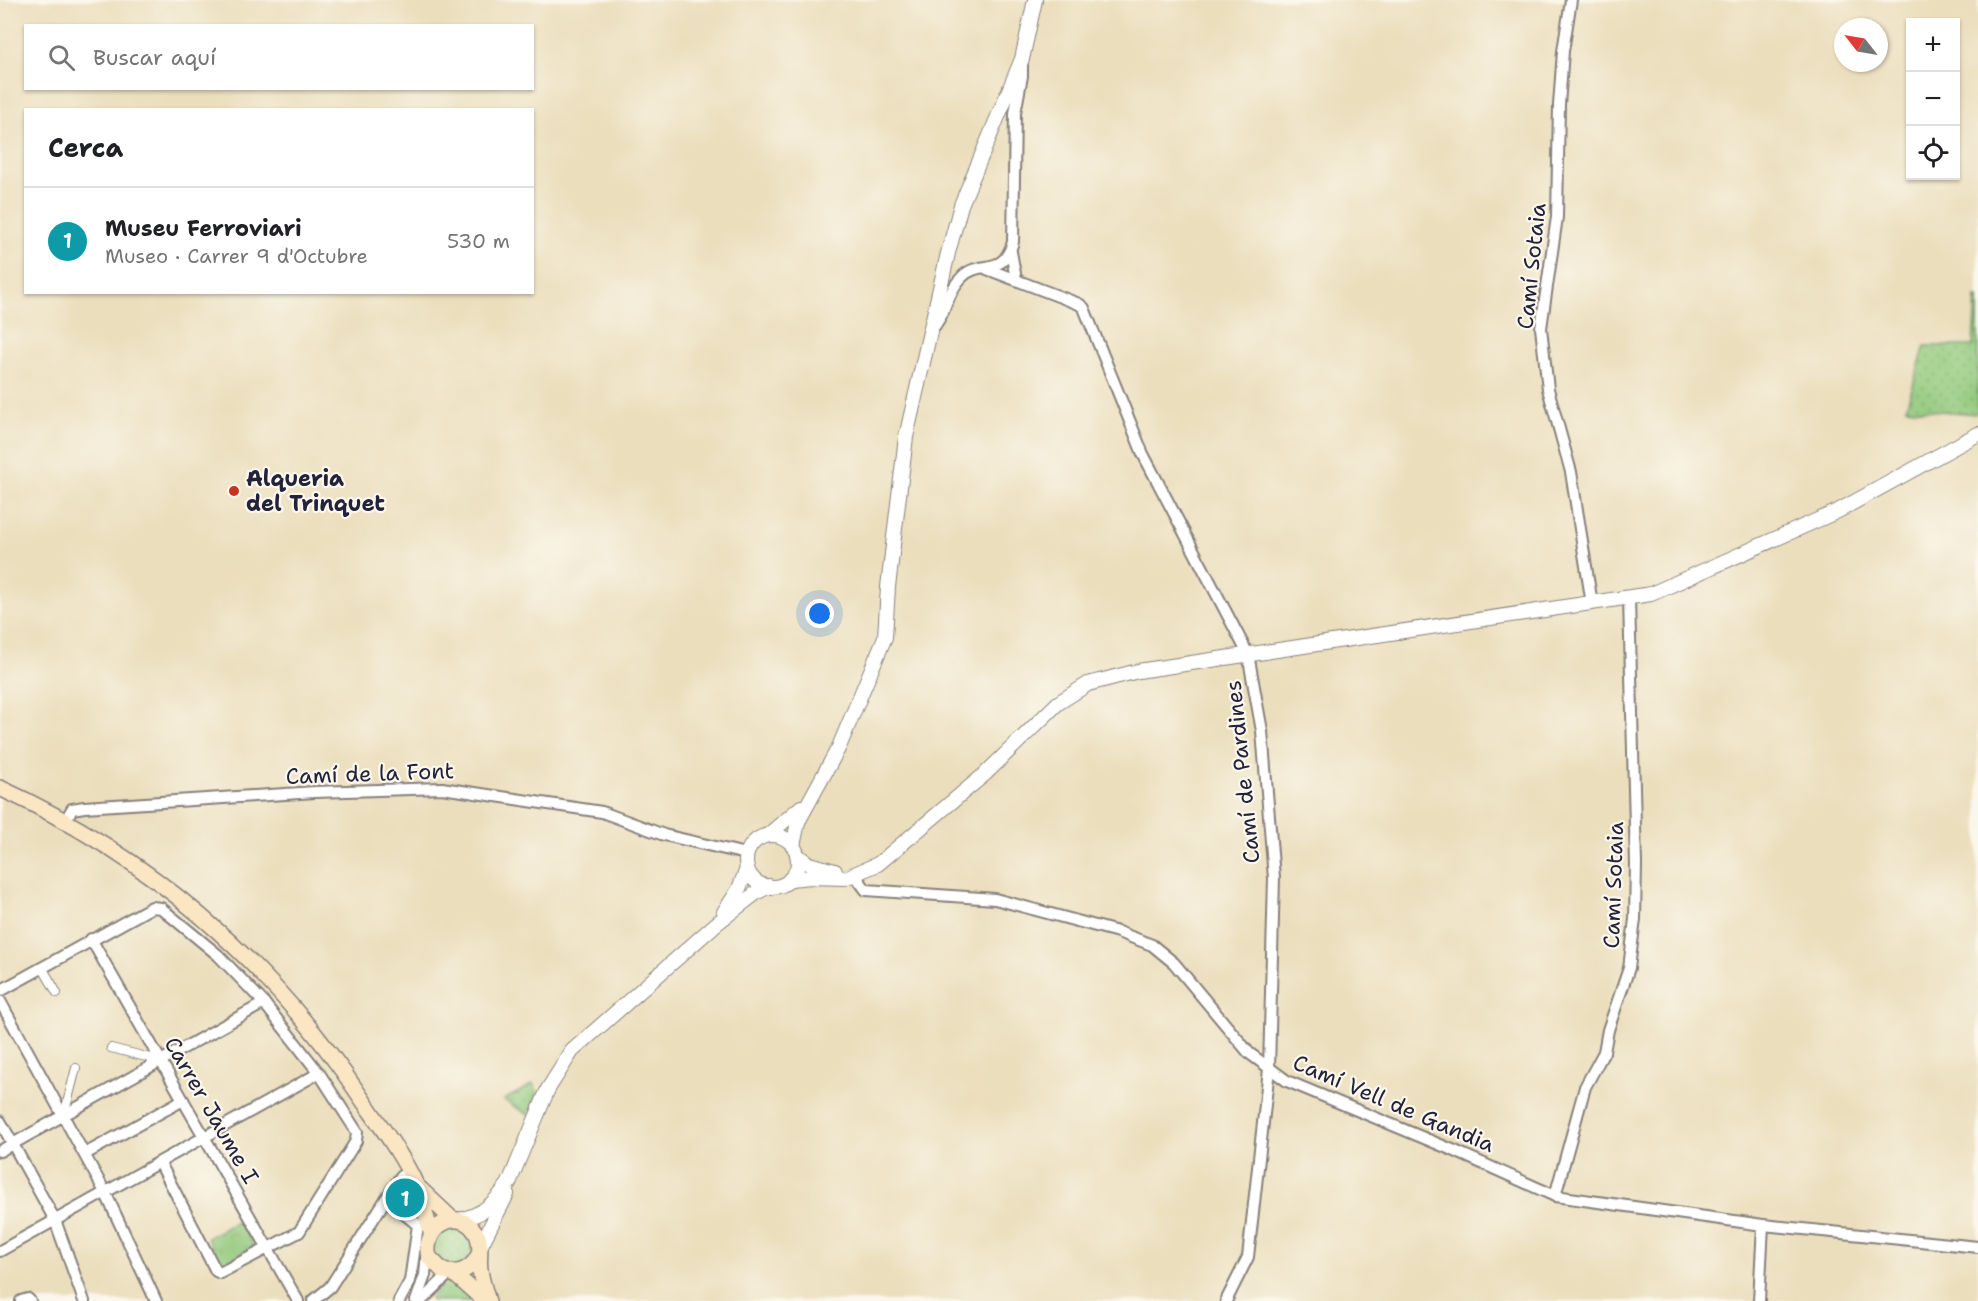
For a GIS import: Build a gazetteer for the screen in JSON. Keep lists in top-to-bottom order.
{
  "streets": {
    "street": [
      "Camí Sotaia",
      "Camí de Pardines",
      "Camí de la Font",
      "Camí Vell de Gandia",
      "Carrer Jaume I"
    ]
  },
  "crossings": [
    ["Camí Sotaia", "Camí Vell de Gandia"],
    ["Camí de Pardines", "Camí Vell de Gandia"]
  ],
  "places": ["Alqueria del Trinquet"],
  "north": "top left",
  "page": {
    "map_buttons": ["+", "−"],
    "search": "Buscar aquí",
    "heading": "Cerca",
    "list": [
      {
        "mark": "1",
        "name": "Museu Ferroviari",
        "note": "Museo · Carrer 9 d'Octubre",
        "value": "530 m"
      }
    ],
    "pins": "1"
  }
}
